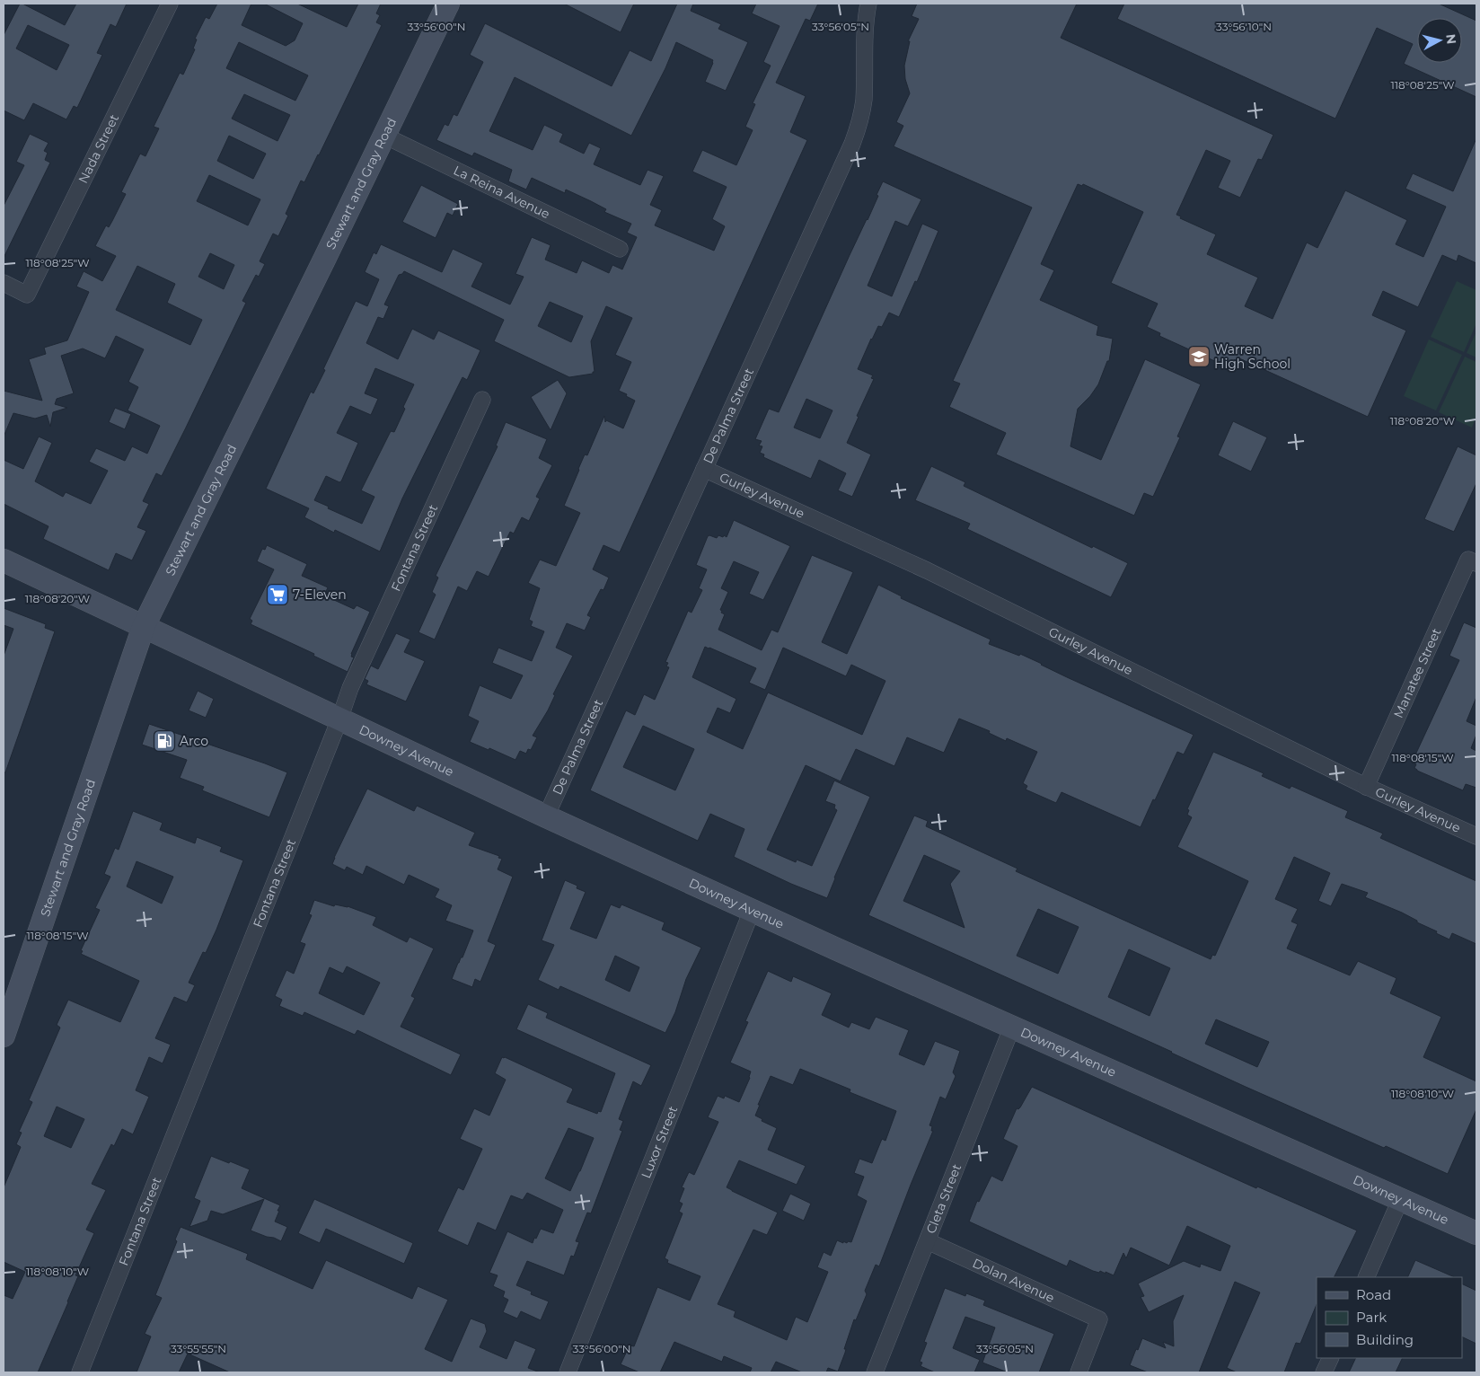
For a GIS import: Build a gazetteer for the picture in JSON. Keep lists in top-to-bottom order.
{
  "streets": {
    "main road": ["Stewart and Gray Road", "Downey Avenue"],
    "street": [
      "Nada Street",
      "La Reina Avenue",
      "De Palma Street",
      "Gurley Avenue",
      "Fontana Street",
      "Manatee Street",
      "Luxor Street",
      "Cleta Street",
      "Dolan Avenue"
    ]
  },
  "crossings": [
    ["Stewart and Gray Road", "La Reina Avenue"],
    ["Stewart and Gray Road", "Downey Avenue"],
    ["De Palma Street", "Gurley Avenue"],
    ["De Palma Street", "Downey Avenue"],
    ["Gurley Avenue", "Manatee Street"],
    ["Fontana Street", "Downey Avenue"],
    ["Downey Avenue", "Luxor Street"],
    ["Downey Avenue", "Cleta Street"],
    ["Cleta Street", "Dolan Avenue"]
  ],
  "places": {
    "school or university": ["Warren High School"],
    "supermarket": ["7-Eleven"],
    "fuel station": ["Arco"]
  },
  "legend": ["Road", "Park", "Building"],
  "north": "right",
  "coordinates": [
    "33°56'00\"N",
    "33°56'05\"N",
    "33°56'10\"N",
    "118°08'25\"W",
    "118°08'20\"W",
    "118°08'15\"W",
    "118°08'10\"W",
    "33°55'55\"N"
  ]
}
